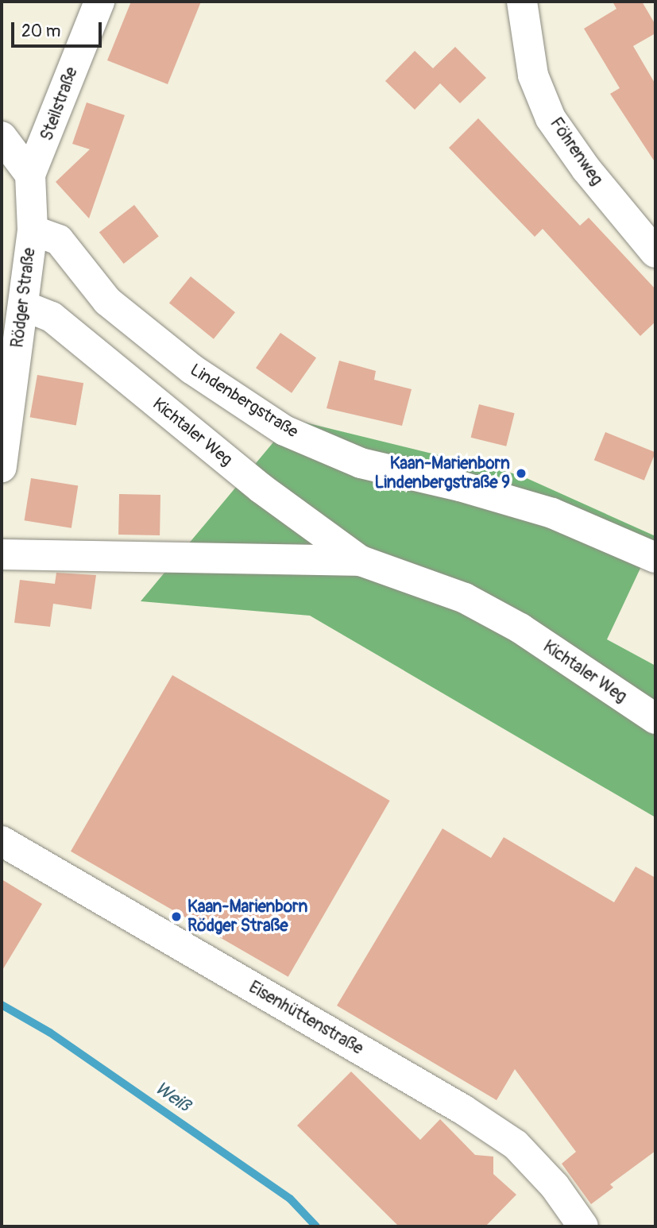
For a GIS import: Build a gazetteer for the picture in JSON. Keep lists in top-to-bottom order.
{
  "streets": {
    "street": [
      "Steilstraße",
      "Föhrenweg",
      "Rödger Straße",
      "Lindenbergstraße",
      "Kichtaler Weg",
      "Eisenhüttenstraße"
    ]
  },
  "crossings": [
    ["Steilstraße", "Rödger Straße"],
    ["Rödger Straße", "Lindenbergstraße"],
    ["Rödger Straße", "Kichtaler Weg"]
  ],
  "water": ["Weiß"],
  "places": ["Kaan-Marienborn Lindenbergstraße 9", "Kaan-Marienborn Rödger Straße"],
  "scale_bar": "20 m"
}
